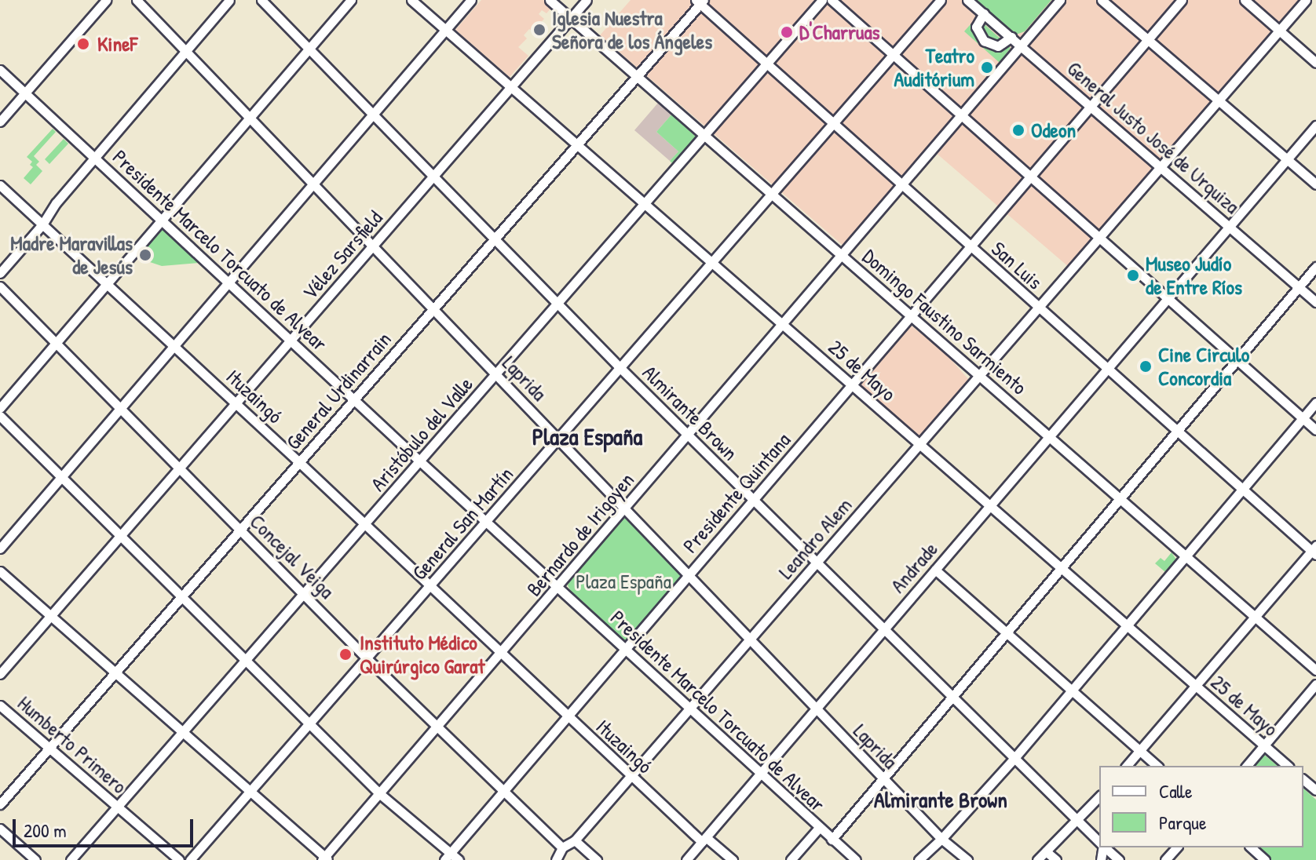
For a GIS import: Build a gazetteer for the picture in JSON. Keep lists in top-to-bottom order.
{
  "streets": {
    "street": [
      "General Justo José de Urquiza",
      "Presidente Marcelo Torcuato de Alvear",
      "Vélez Sarsfield",
      "San Luis",
      "Domingo Faustino Sarmiento",
      "25 de Mayo",
      "Laprida",
      "General Urdinarrain",
      "Ituzaingó",
      "Almirante Brown",
      "Aristóbulo del Valle",
      "Presidente Quintana",
      "General San Martín",
      "Bernardo de Irigoyen",
      "Leandro Alem",
      "Concejal Veiga",
      "Andrade",
      "Humberto Primero"
    ]
  },
  "crossings": [
    ["General Justo José de Urquiza", "Presidente Quintana"],
    ["General Justo José de Urquiza", "Bernardo de Irigoyen"],
    ["General Justo José de Urquiza", "Leandro Alem"],
    ["General Justo José de Urquiza", "Andrade"],
    ["Presidente Marcelo Torcuato de Alvear", "Vélez Sarsfield"],
    ["Presidente Marcelo Torcuato de Alvear", "General Urdinarrain"],
    ["Presidente Marcelo Torcuato de Alvear", "Aristóbulo del Valle"],
    ["Presidente Marcelo Torcuato de Alvear", "Presidente Quintana"],
    ["Presidente Marcelo Torcuato de Alvear", "General San Martín"],
    ["Presidente Marcelo Torcuato de Alvear", "Bernardo de Irigoyen"],
    ["Presidente Marcelo Torcuato de Alvear", "Leandro Alem"],
    ["Presidente Marcelo Torcuato de Alvear", "Andrade"],
    ["Vélez Sarsfield", "Domingo Faustino Sarmiento"],
    ["Vélez Sarsfield", "25 de Mayo"],
    ["Vélez Sarsfield", "Laprida"],
    ["Vélez Sarsfield", "Ituzaingó"],
    ["Vélez Sarsfield", "Almirante Brown"],
    ["Vélez Sarsfield", "Concejal Veiga"],
    ["San Luis", "General Urdinarrain"],
    ["San Luis", "Aristóbulo del Valle"],
    ["San Luis", "Presidente Quintana"],
    ["San Luis", "General San Martín"],
    ["San Luis", "Bernardo de Irigoyen"],
    ["San Luis", "Leandro Alem"],
    ["San Luis", "Andrade"],
    ["Domingo Faustino Sarmiento", "General Urdinarrain"],
    ["Domingo Faustino Sarmiento", "Aristóbulo del Valle"],
    ["Domingo Faustino Sarmiento", "Presidente Quintana"],
    ["Domingo Faustino Sarmiento", "General San Martín"],
    ["Domingo Faustino Sarmiento", "Bernardo de Irigoyen"],
    ["Domingo Faustino Sarmiento", "Leandro Alem"],
    ["Domingo Faustino Sarmiento", "Andrade"],
    ["25 de Mayo", "General Urdinarrain"],
    ["25 de Mayo", "Aristóbulo del Valle"],
    ["25 de Mayo", "Presidente Quintana"],
    ["25 de Mayo", "General San Martín"],
    ["25 de Mayo", "Bernardo de Irigoyen"],
    ["25 de Mayo", "Leandro Alem"],
    ["25 de Mayo", "Andrade"],
    ["Laprida", "General Urdinarrain"],
    ["Laprida", "Aristóbulo del Valle"],
    ["Laprida", "Presidente Quintana"],
    ["Laprida", "General San Martín"],
    ["Laprida", "Bernardo de Irigoyen"],
    ["Laprida", "Leandro Alem"],
    ["Laprida", "Andrade"],
    ["General Urdinarrain", "Ituzaingó"],
    ["General Urdinarrain", "Almirante Brown"],
    ["General Urdinarrain", "Concejal Veiga"],
    ["General Urdinarrain", "Humberto Primero"],
    ["Ituzaingó", "Aristóbulo del Valle"],
    ["Ituzaingó", "Presidente Quintana"],
    ["Ituzaingó", "General San Martín"],
    ["Ituzaingó", "Bernardo de Irigoyen"],
    ["Ituzaingó", "Leandro Alem"],
    ["Ituzaingó", "Andrade"],
    ["Almirante Brown", "Aristóbulo del Valle"],
    ["Almirante Brown", "Presidente Quintana"],
    ["Almirante Brown", "General San Martín"],
    ["Almirante Brown", "Bernardo de Irigoyen"],
    ["Almirante Brown", "Leandro Alem"],
    ["Almirante Brown", "Andrade"],
    ["Aristóbulo del Valle", "Concejal Veiga"],
    ["Aristóbulo del Valle", "Humberto Primero"],
    ["Presidente Quintana", "Concejal Veiga"],
    ["General San Martín", "Concejal Veiga"],
    ["Bernardo de Irigoyen", "Concejal Veiga"],
    ["Leandro Alem", "Concejal Veiga"]
  ],
  "districts": ["Plaza España", "Almirante Brown"],
  "parks": ["Plaza España"],
  "places": [
    "Iglesia Nuestra Señora de los Ángeles",
    "D'Charruas",
    "KineF",
    "Teatro Auditórium",
    "Odeon",
    "Madre Maravillas de Jesús",
    "Museo Judío de Entre Ríos",
    "Cine Circulo Concordia",
    "Instituto Médico Quirúrgico Garat"
  ],
  "legend": ["Calle", "Parque"],
  "scale_bar": "200 m"
}
